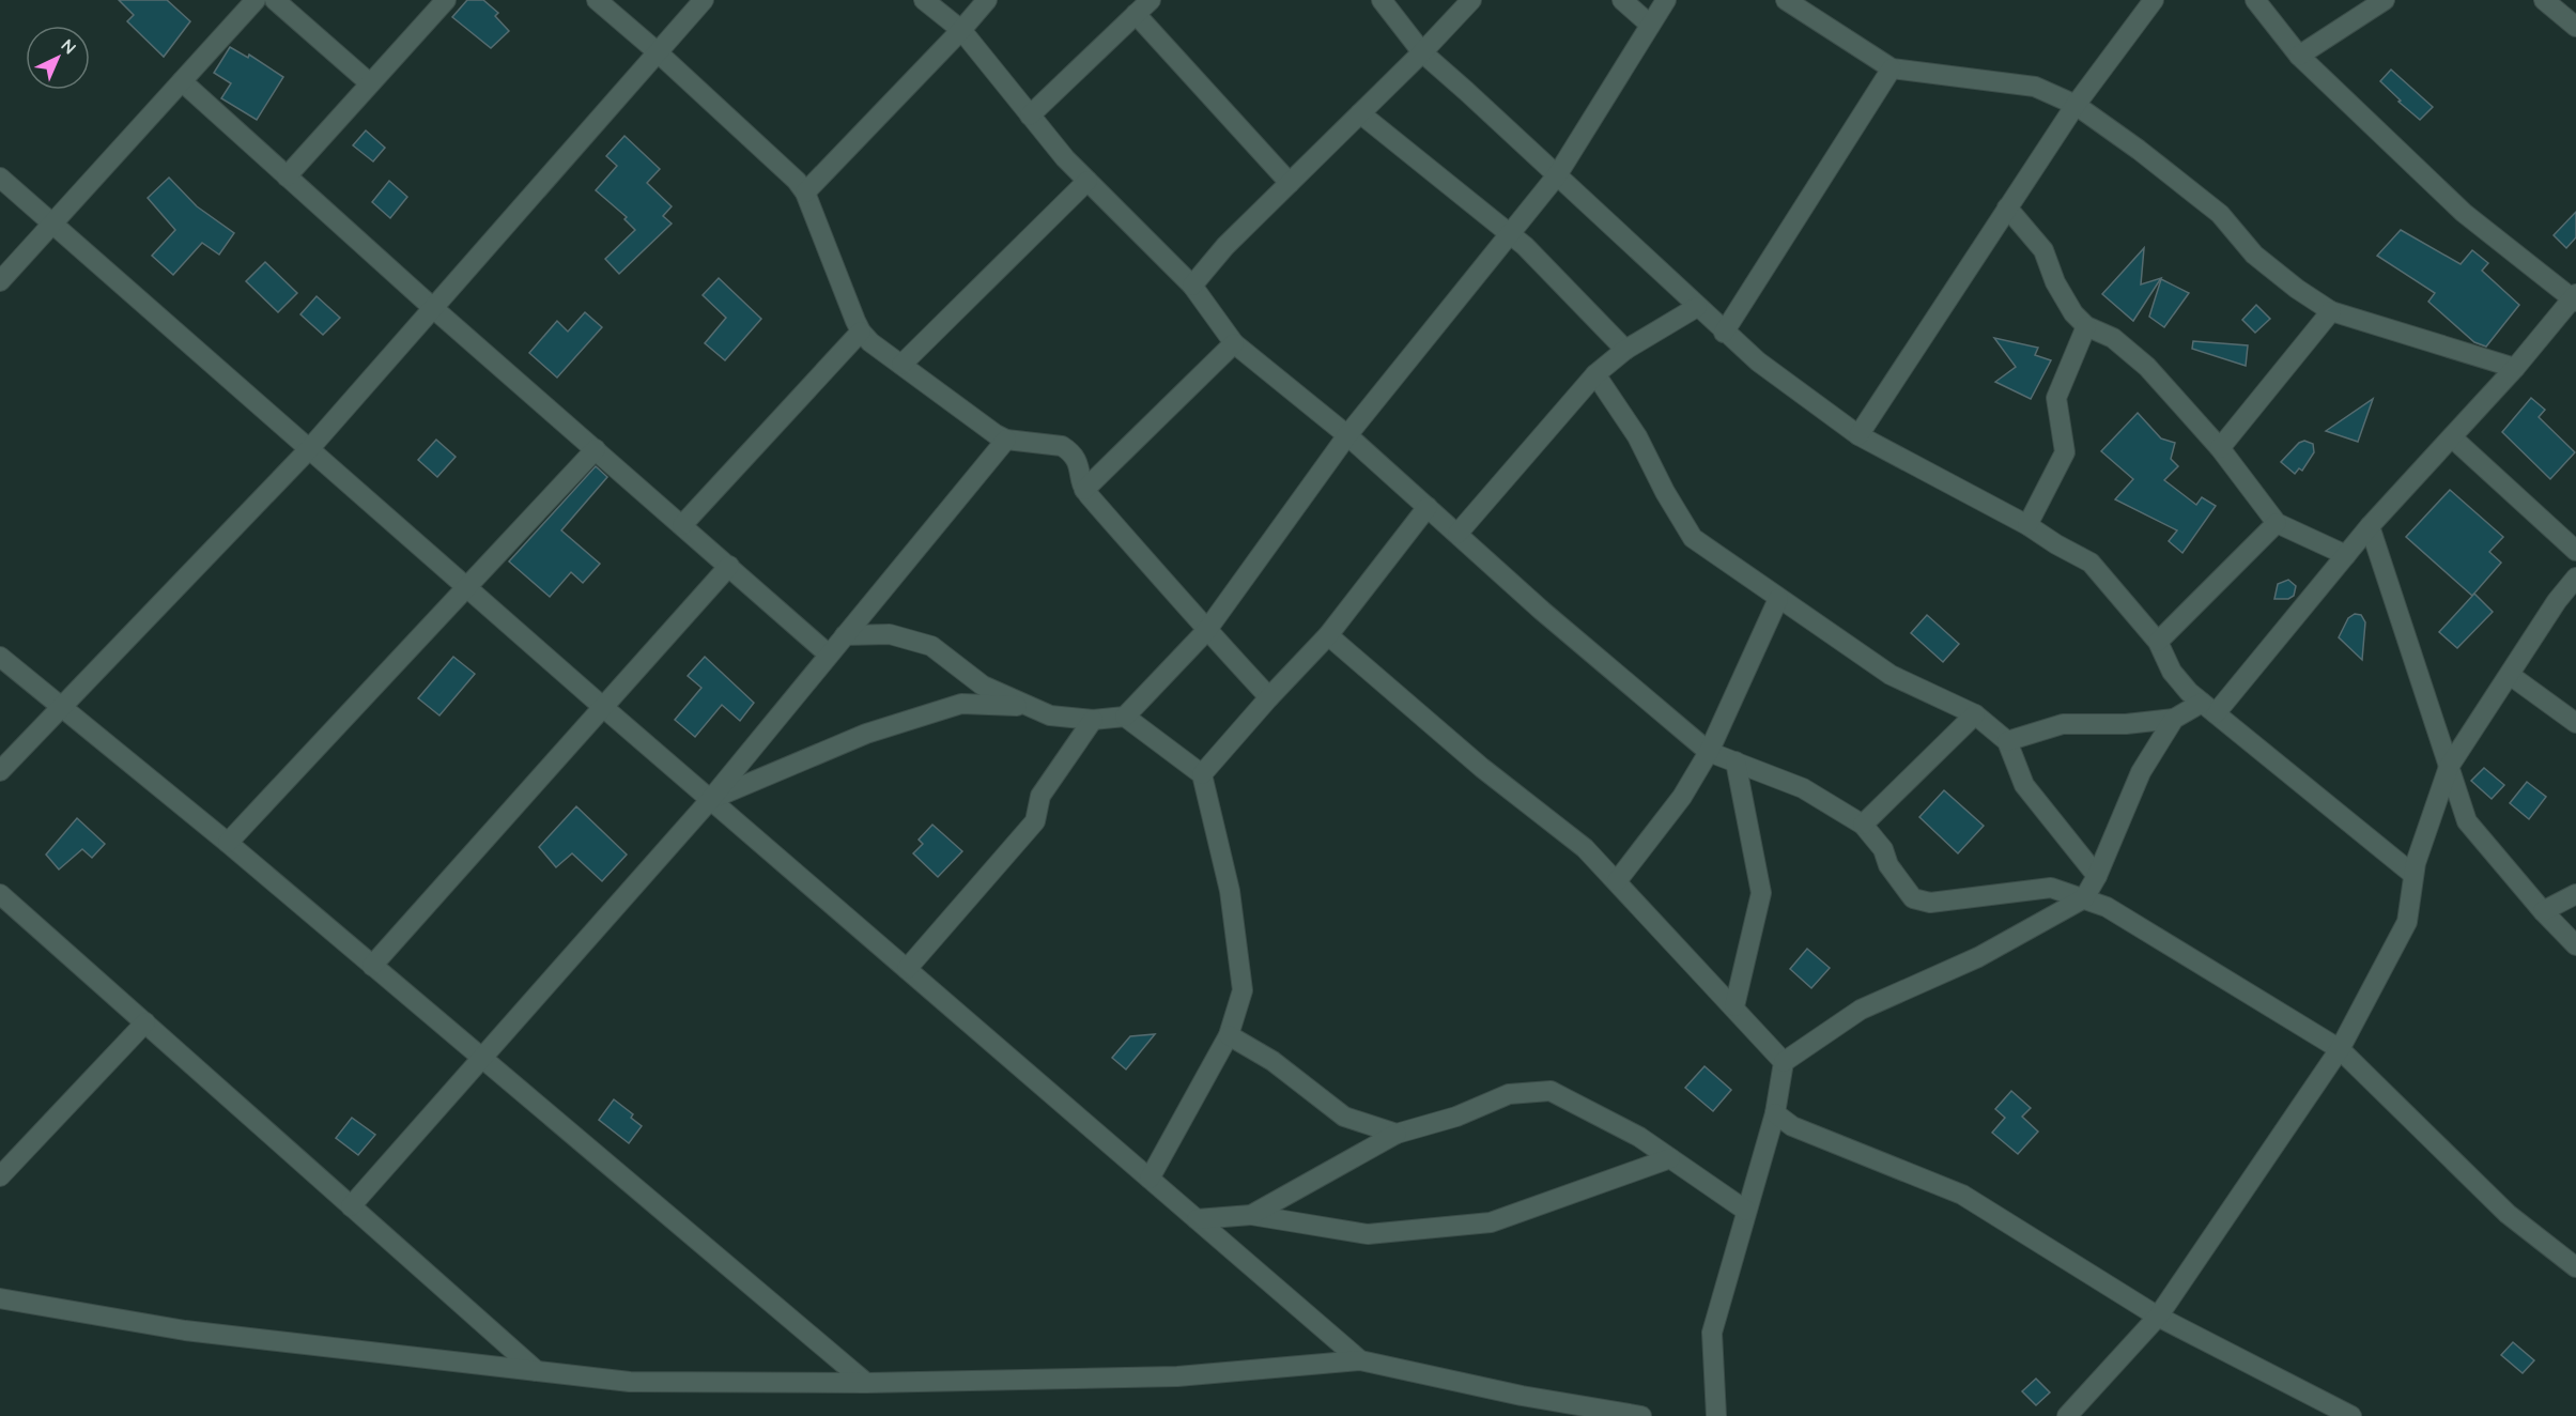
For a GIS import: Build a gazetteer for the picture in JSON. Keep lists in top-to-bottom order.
{
  "north": "top right"
}
